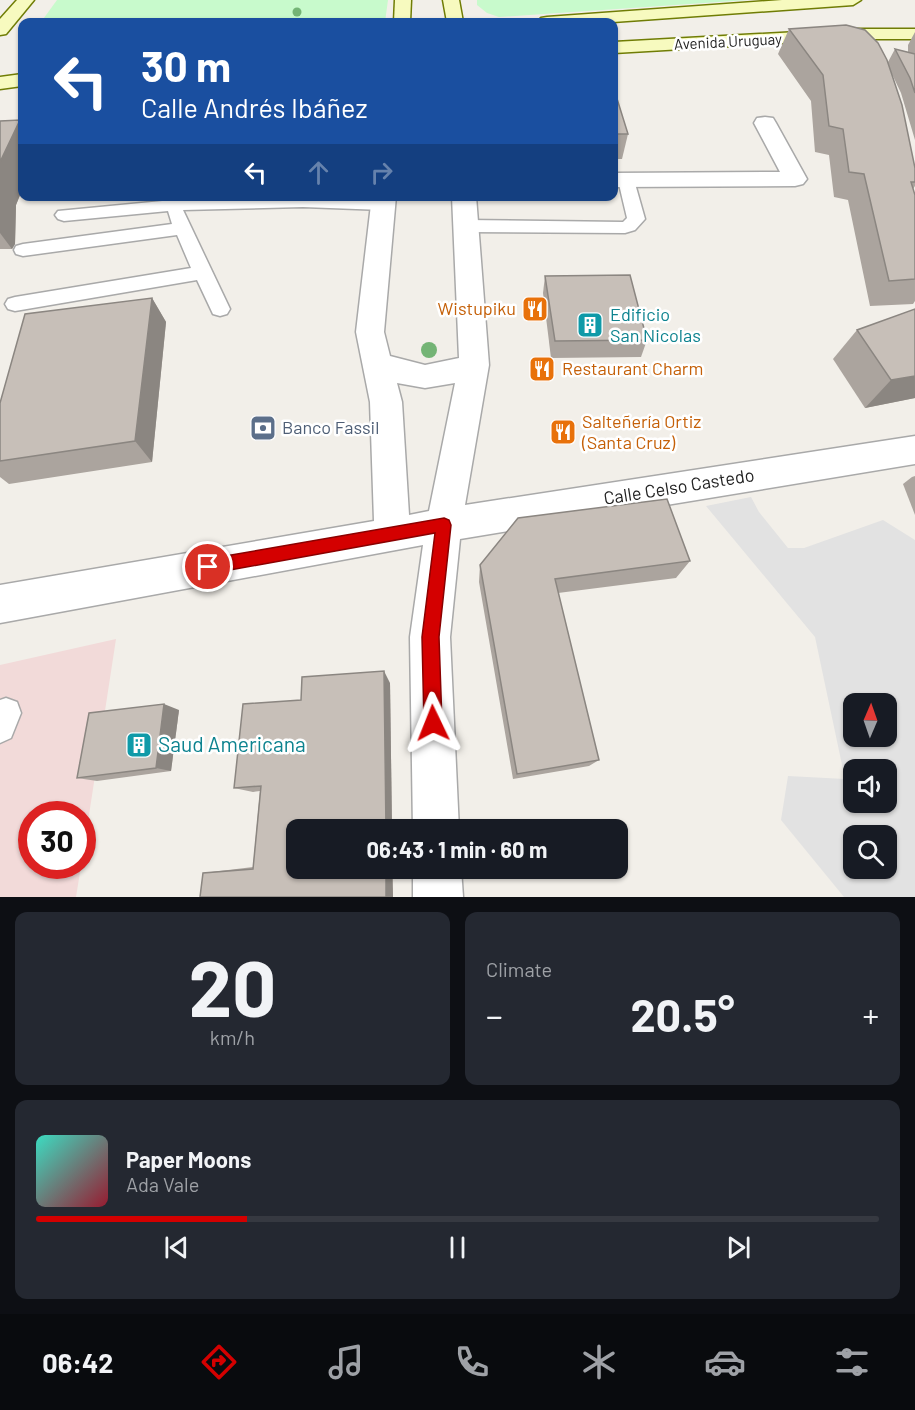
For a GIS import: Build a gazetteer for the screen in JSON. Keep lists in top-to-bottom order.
{
  "streets": {
    "main road": ["Avenida Uruguay"],
    "street": ["Calle Celso Castedo"]
  },
  "places": {
    "restaurant": ["Wistupiku", "Restaurant Charm", "Salteñería Ortiz (Santa Cruz)"],
    "building": ["Edificio San Nicolas", "Saud Americana"],
    "bank": ["Banco Fassil"]
  },
  "north": "top",
  "page": {
    "turn": ["30 m", "Calle Andrés Ibáñez"],
    "limit": "30",
    "trip": "06:43 · 1 min · 60 m",
    "tile": [
      ["20", "km/h"],
      "Climate"
    ],
    "heat": ["−", "20.5°", "+"],
    "song": ["Paper Moons", "Ada Vale"],
    "tabs": "06:42"
  }
}
